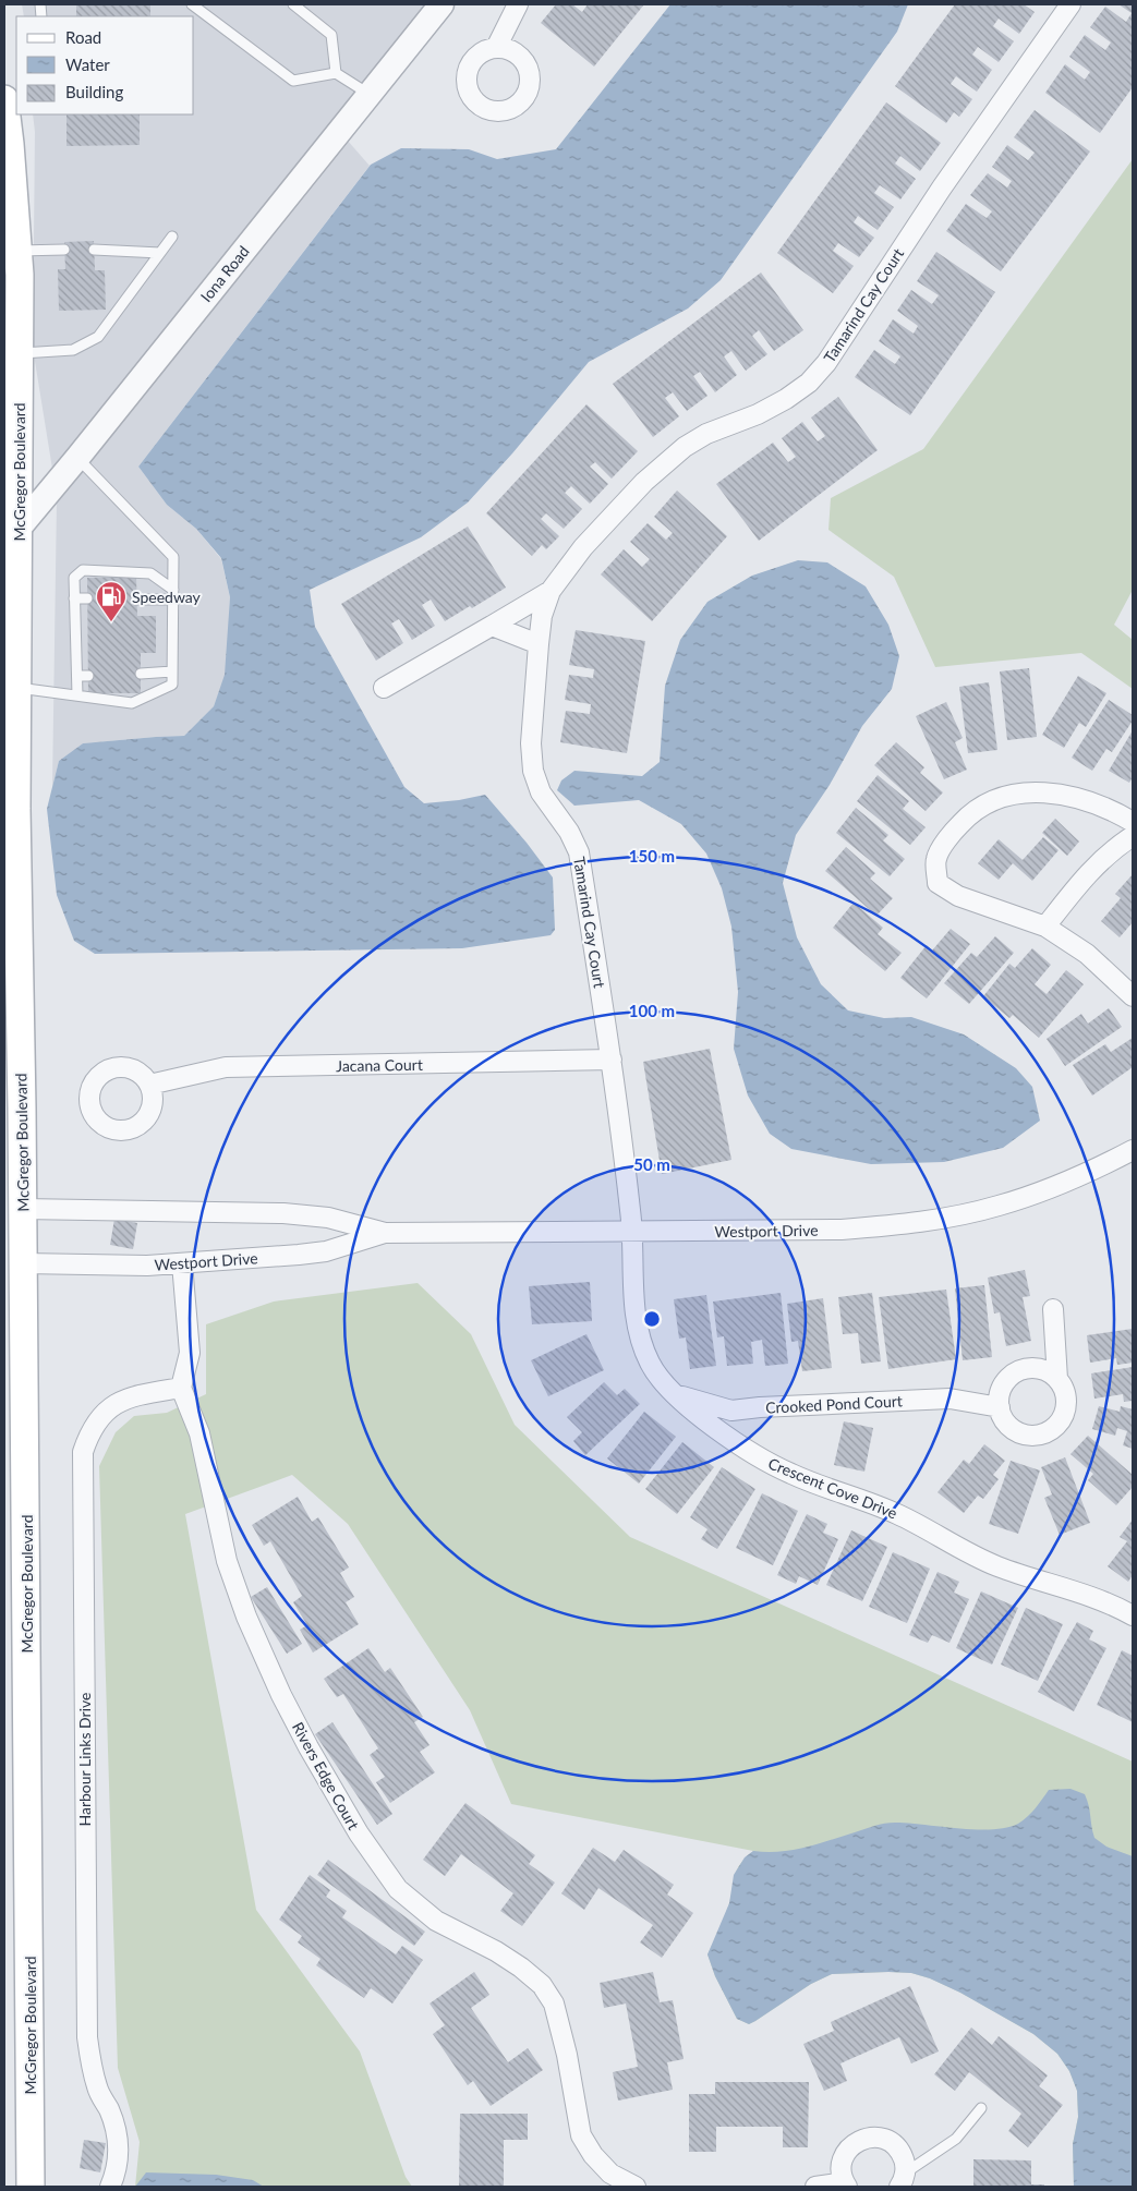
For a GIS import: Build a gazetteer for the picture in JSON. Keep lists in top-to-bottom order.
{
  "streets": {
    "main road": ["McGregor Boulevard"],
    "street": [
      "Iona Road",
      "Tamarind Cay Court",
      "Jacana Court",
      "Westport Drive",
      "Crooked Pond Court",
      "Crescent Cove Drive",
      "Harbour Links Drive",
      "Rivers Edge Court"
    ]
  },
  "crossings": [
    ["Iona Road", "McGregor Boulevard"],
    ["Tamarind Cay Court", "Jacana Court"],
    ["Tamarind Cay Court", "Westport Drive"],
    ["Tamarind Cay Court", "Crescent Cove Drive"],
    ["McGregor Boulevard", "Westport Drive"],
    ["Westport Drive", "Crescent Cove Drive"],
    ["Crooked Pond Court", "Crescent Cove Drive"],
    ["Harbour Links Drive", "Rivers Edge Court"]
  ],
  "places": {
    "fuel station": ["Speedway"]
  },
  "legend": ["Road", "Water", "Building"],
  "rings": ["150 m", "100 m", "50 m"]
}
